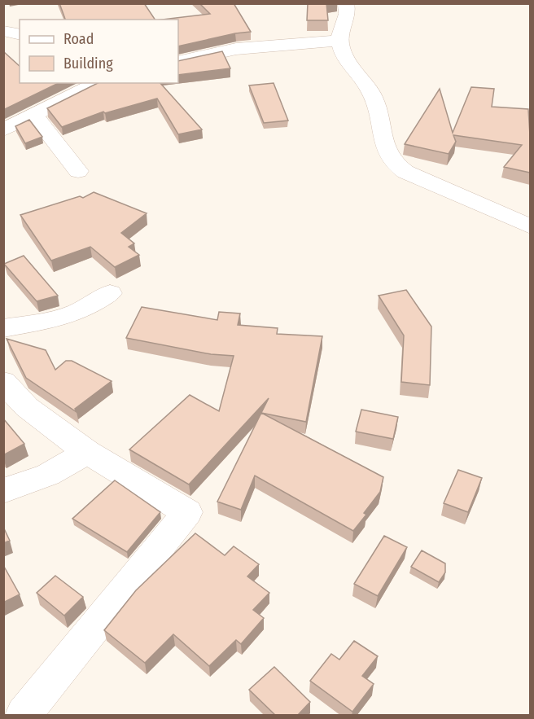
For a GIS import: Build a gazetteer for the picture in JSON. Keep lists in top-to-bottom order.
{
  "legend": ["Road", "Building"]
}
